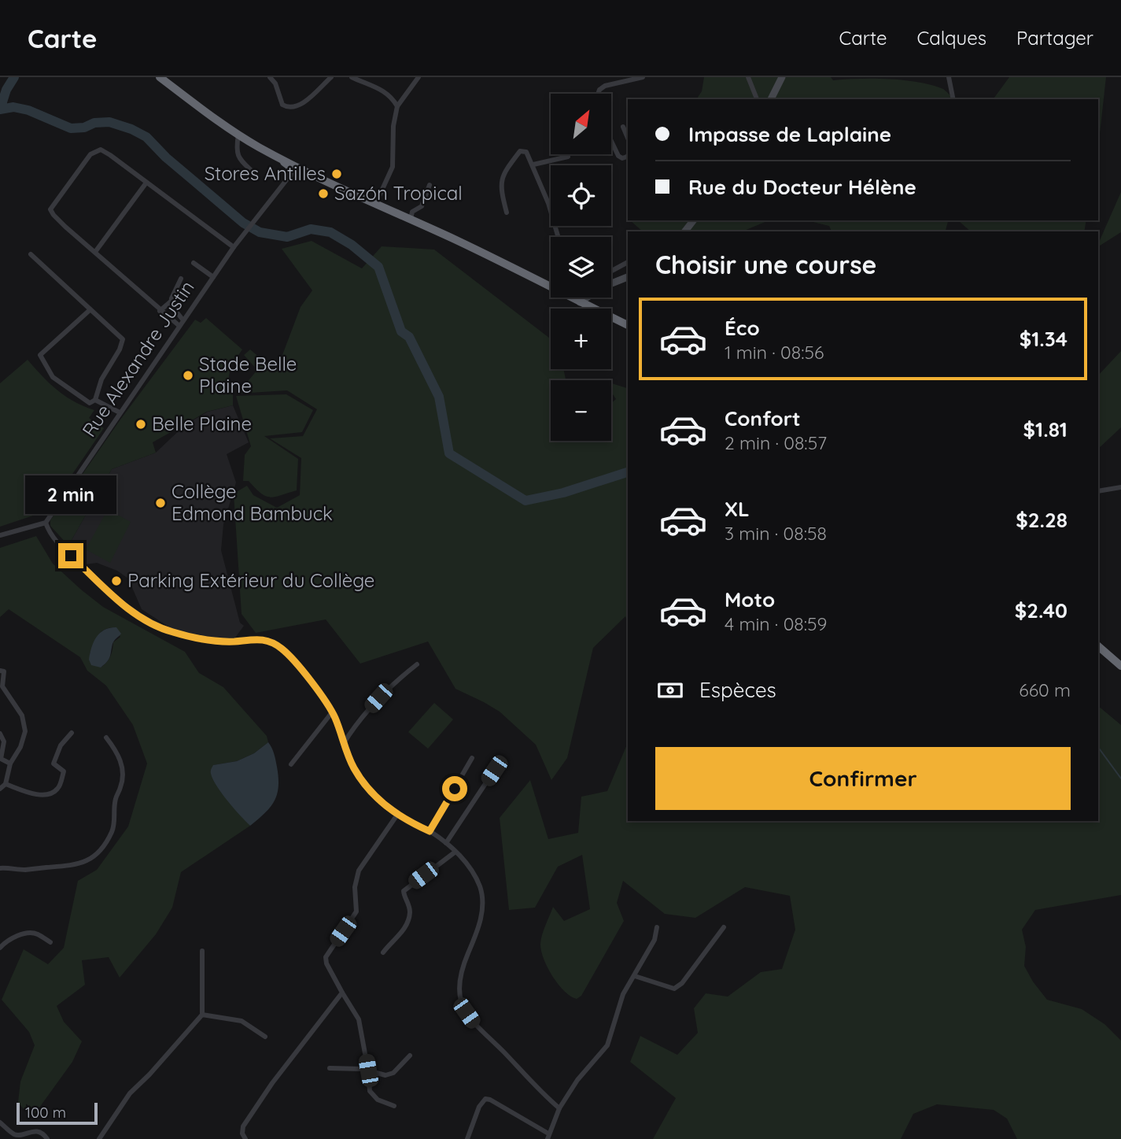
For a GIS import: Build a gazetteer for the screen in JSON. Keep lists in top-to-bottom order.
{
  "streets": {
    "street": ["Rue Alexandre Justin"]
  },
  "places": [
    "Stores Antilles",
    "Sazón Tropical",
    "Stade Belle Plaine",
    "Belle Plaine",
    "Collège Edmond Bambuck",
    "Parking Extérieur du Collège"
  ],
  "scale_bar": "100 m",
  "north": "top right",
  "page": {
    "header": "Carte",
    "nav": ["Carte", "Calques", "Partager"],
    "map_buttons": ["+", "−"],
    "banner": ["Impasse de Laplaine", "Rue du Docteur Hélène"],
    "heading": "Choisir une course",
    "list": [
      {
        "name": "Éco",
        "note": "1 min · 08:56",
        "value": "$1.34"
      },
      {
        "name": "Confort",
        "note": "2 min · 08:57",
        "value": "$1.81"
      },
      {
        "name": "XL",
        "note": "3 min · 08:58",
        "value": "$2.28"
      },
      {
        "name": "Moto",
        "note": "4 min · 08:59",
        "value": "$2.40"
      }
    ],
    "bubble": "2 min",
    "pay": ["Espèces", "660 m"],
    "buttons": "Confirmer",
    "scale": "100 m"
  }
}
